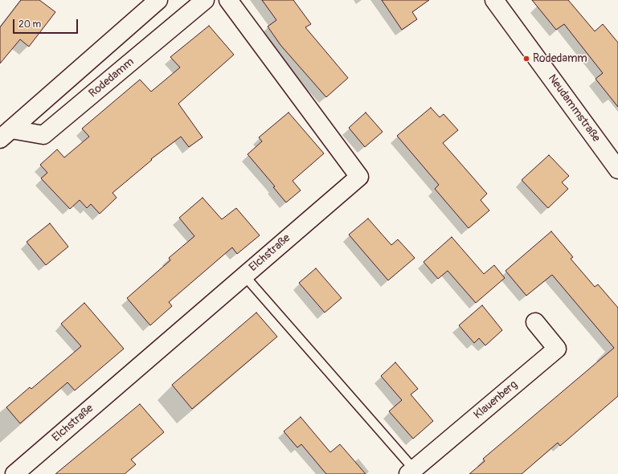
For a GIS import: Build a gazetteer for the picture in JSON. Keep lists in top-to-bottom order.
{
  "streets": {
    "street": [
      "Rodedamm",
      "Neudammstraße",
      "Elchstraße",
      "Klauenberg"
    ]
  },
  "places": ["Rodedamm"],
  "scale_bar": "20 m"
}
